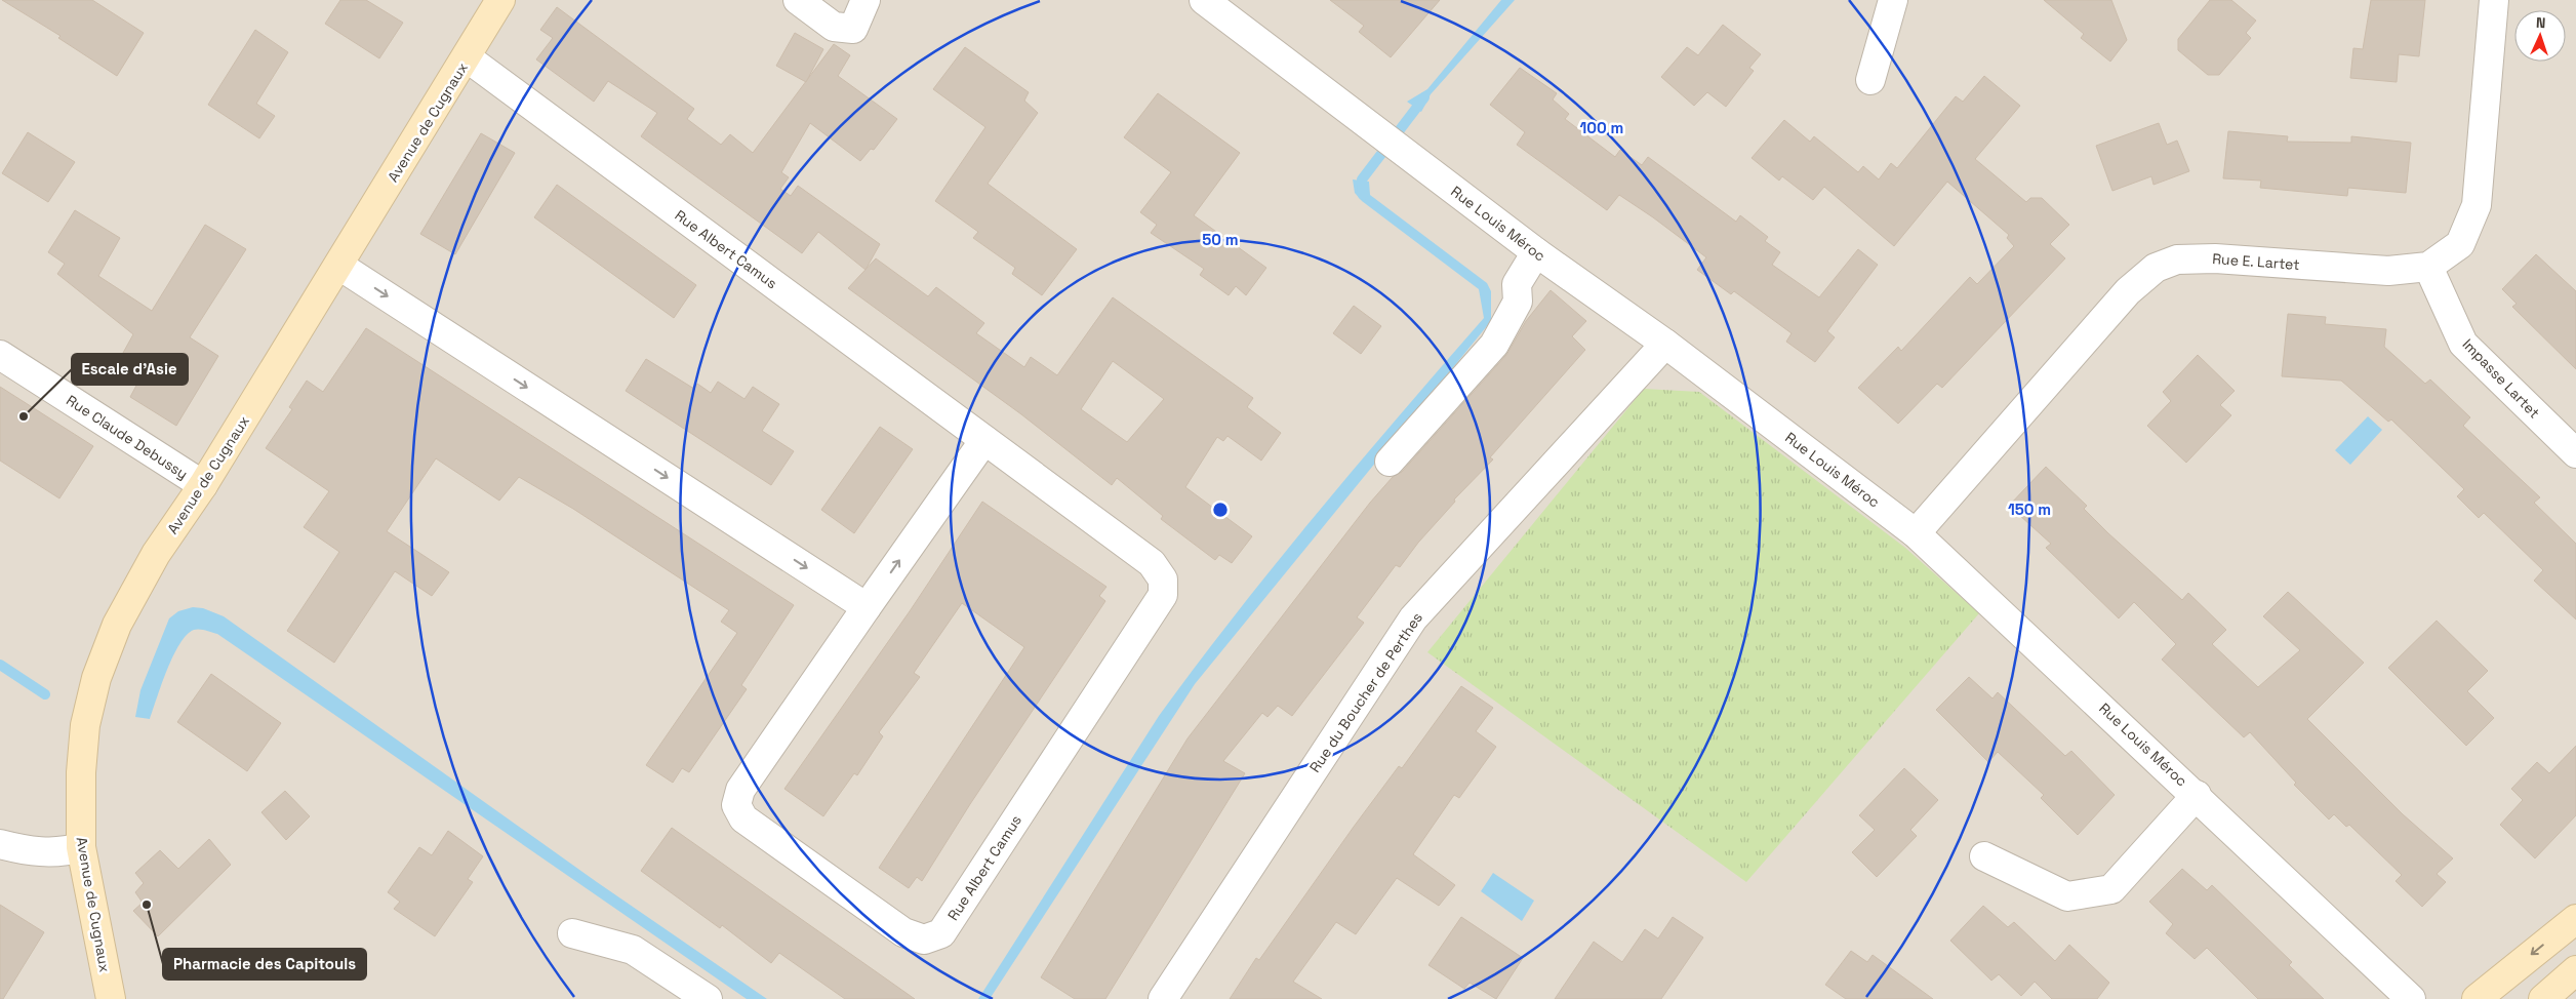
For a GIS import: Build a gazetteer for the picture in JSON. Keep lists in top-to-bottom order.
{
  "streets": {
    "street": [
      "Avenue de Cugnaux",
      "Rue Louis Méroc",
      "Rue Albert Camus",
      "Rue E. Lartet",
      "Impasse Lartet",
      "Rue Claude Debussy",
      "Rue du Boucher de Perthes"
    ]
  },
  "crossings": [
    ["Avenue de Cugnaux", "Rue Albert Camus"],
    ["Avenue de Cugnaux", "Rue Claude Debussy"],
    ["Rue Louis Méroc", "Rue E. Lartet"],
    ["Rue Louis Méroc", "Rue du Boucher de Perthes"],
    ["Rue E. Lartet", "Impasse Lartet"]
  ],
  "places": ["Escale d'Asie", "Pharmacie des Capitouls"],
  "north": "top",
  "rings": ["100 m", "50 m", "150 m"]
}
